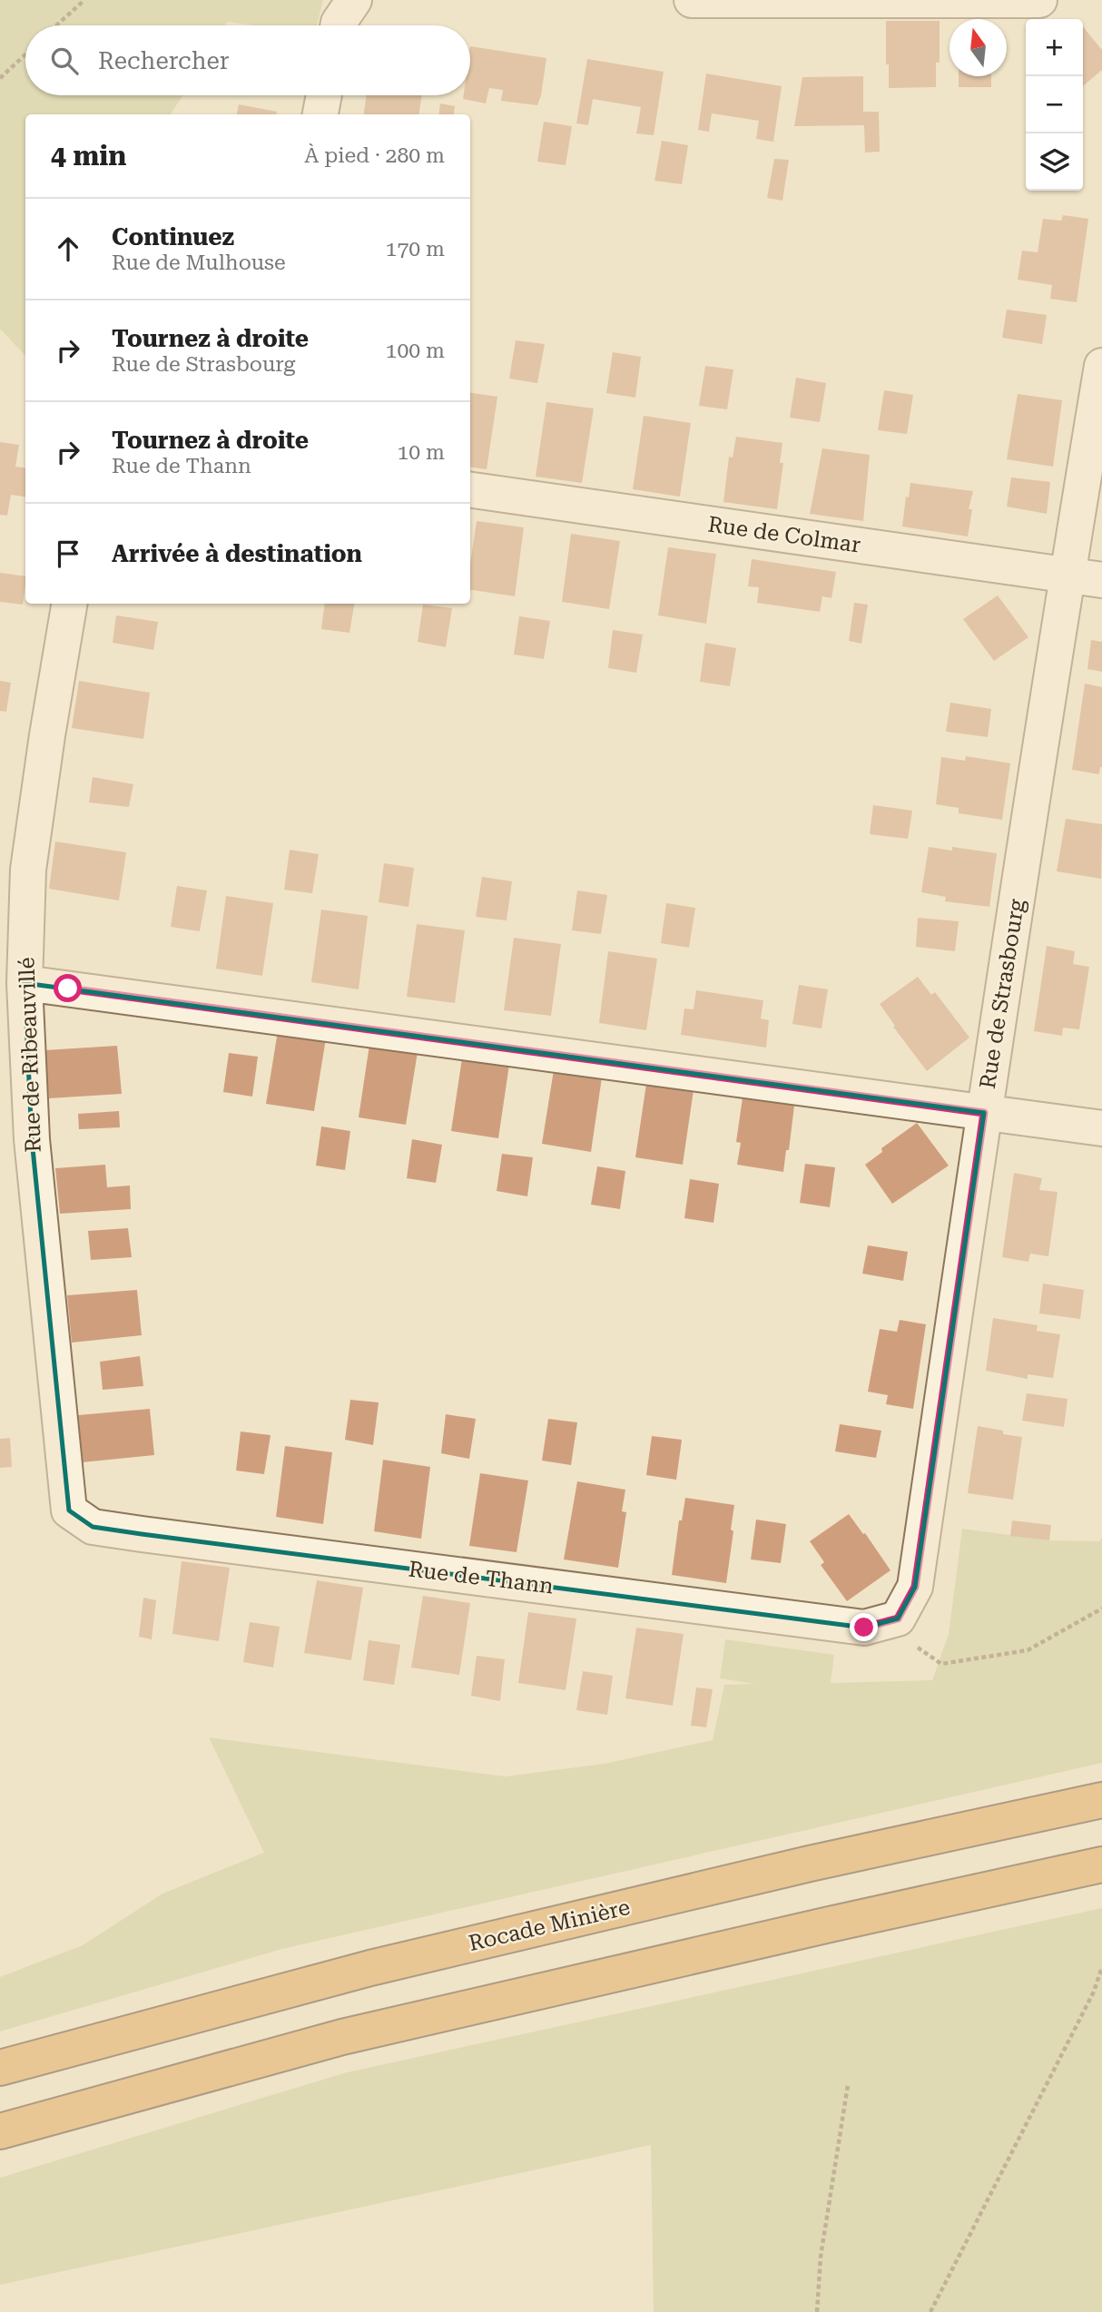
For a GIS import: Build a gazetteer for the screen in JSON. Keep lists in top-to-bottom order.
{
  "streets": {
    "highway": ["Rocade Minière"],
    "street": [
      "Rue de Colmar",
      "Rue de Strasbourg",
      "Rue de Ribeauvillé",
      "Rue de Thann"
    ]
  },
  "crossings": [
    ["Rue de Colmar", "Rue de Strasbourg"],
    ["Rue de Strasbourg", "Rue de Thann"],
    ["Rue de Ribeauvillé", "Rue de Thann"]
  ],
  "north": "top",
  "page": {
    "map_buttons": ["+", "−"],
    "search": "Rechercher",
    "heading": ["4 min", "À pied · 280 m"],
    "list": [
      ["Continuez", "Rue de Mulhouse", "170 m"],
      ["Tournez à droite", "Rue de Strasbourg", "100 m"],
      ["Tournez à droite", "Rue de Thann", "10 m"],
      "Arrivée à destination"
    ]
  }
}
